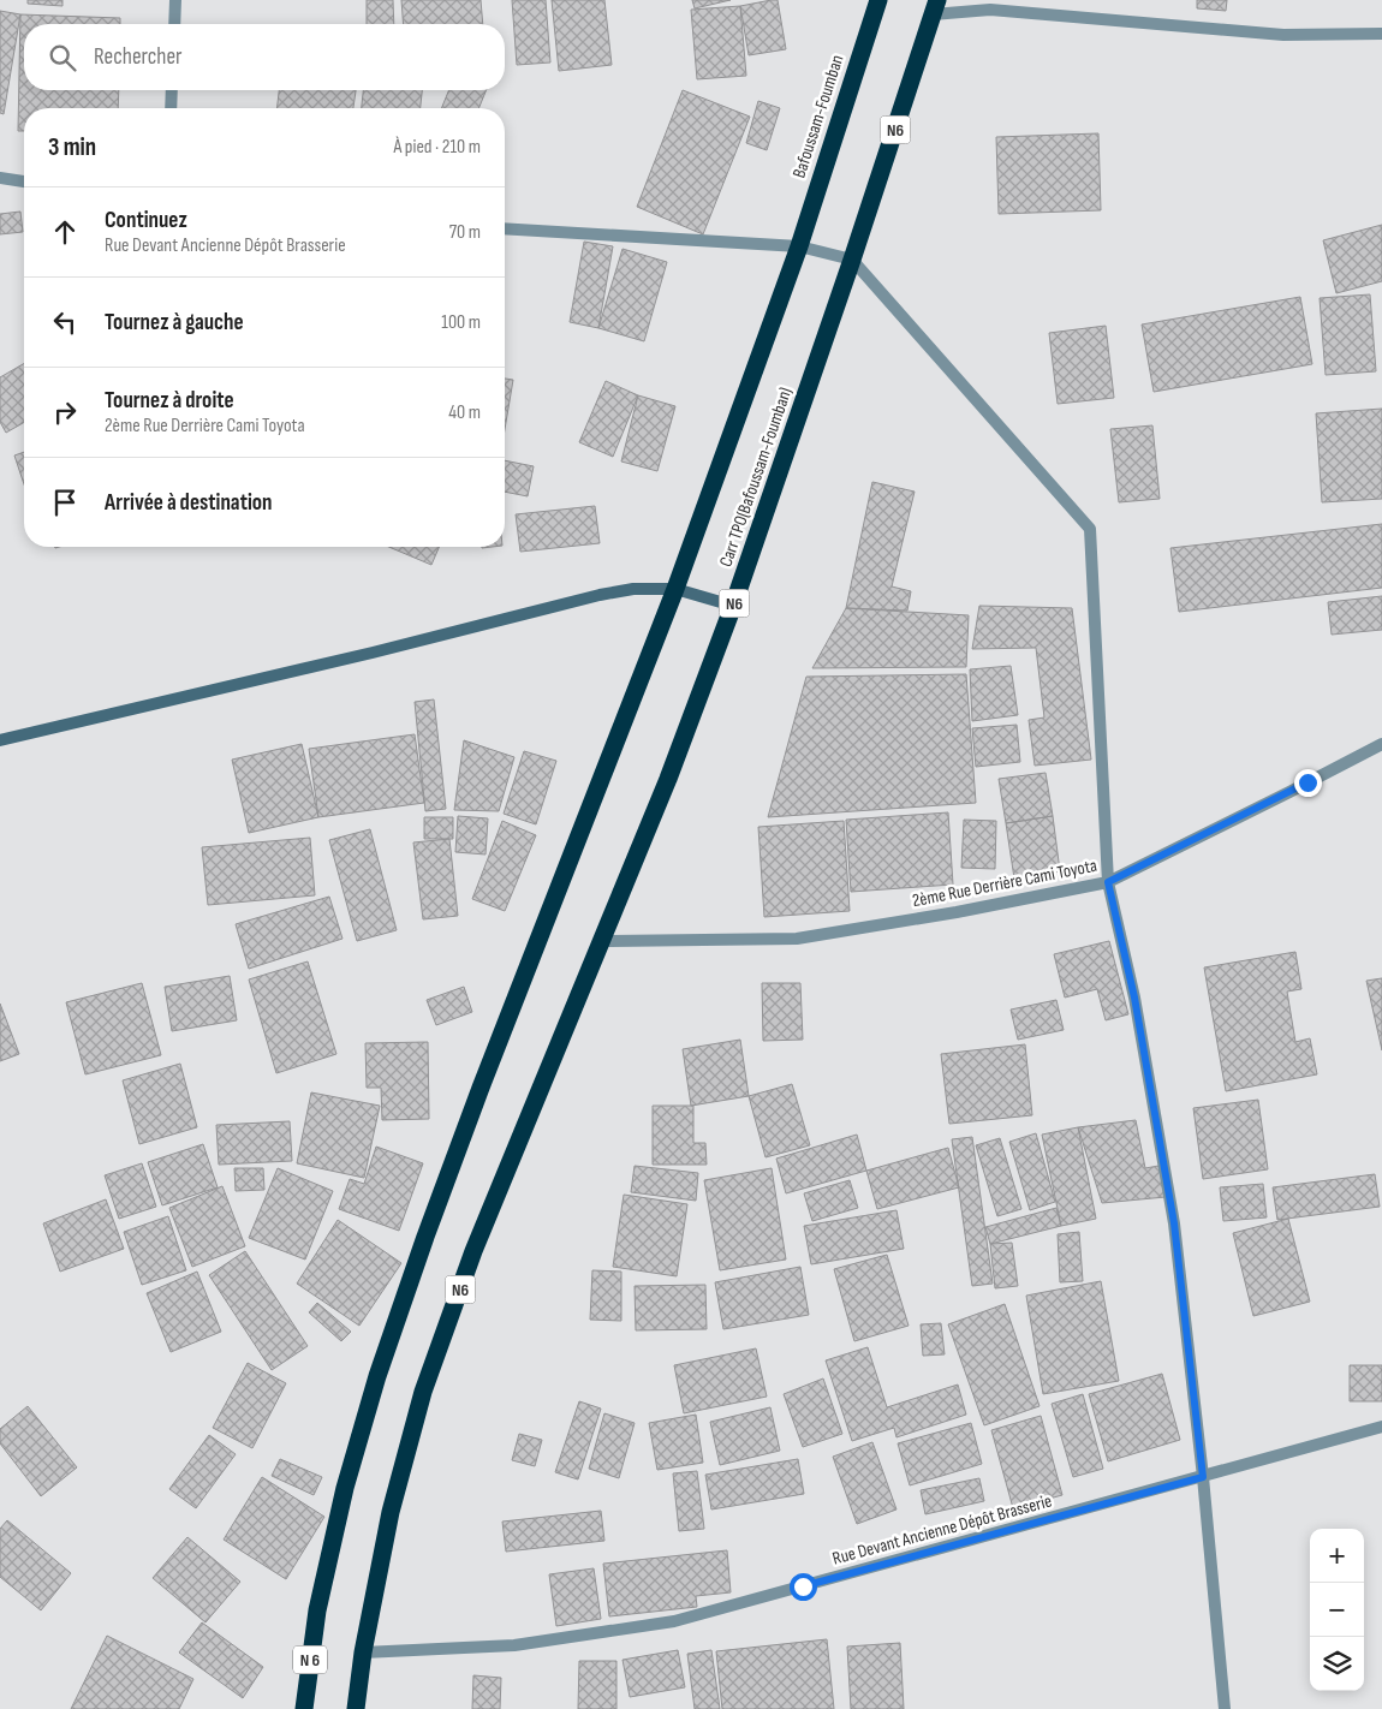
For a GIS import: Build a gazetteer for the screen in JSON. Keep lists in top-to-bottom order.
{
  "streets": {
    "highway": [
      "Bafoussam-Foumban",
      "N6",
      "Carr TPO(Bafoussam-Foumban)",
      "N 6"
    ],
    "street": ["2ème Rue Derrière Cami Toyota", "Rue Devant Ancienne Dépôt Brasserie"]
  },
  "crossings": [
    ["Bafoussam-Foumban", "Carr TPO(Bafoussam-Foumban)"],
    ["N6", "Carr TPO(Bafoussam-Foumban)"],
    ["N6", "2ème Rue Derrière Cami Toyota"],
    ["N6", "Rue Devant Ancienne Dépôt Brasserie"],
    ["Carr TPO(Bafoussam-Foumban)", "2ème Rue Derrière Cami Toyota"]
  ],
  "page": {
    "search": "Rechercher",
    "heading": ["3 min", "À pied · 210 m"],
    "list": [
      ["Continuez", "Rue Devant Ancienne Dépôt Brasserie", "70 m"],
      ["Tournez à gauche", "100 m"],
      ["Tournez à droite", "2ème Rue Derrière Cami Toyota", "40 m"],
      "Arrivée à destination"
    ],
    "map_buttons": ["+", "−"]
  }
}
